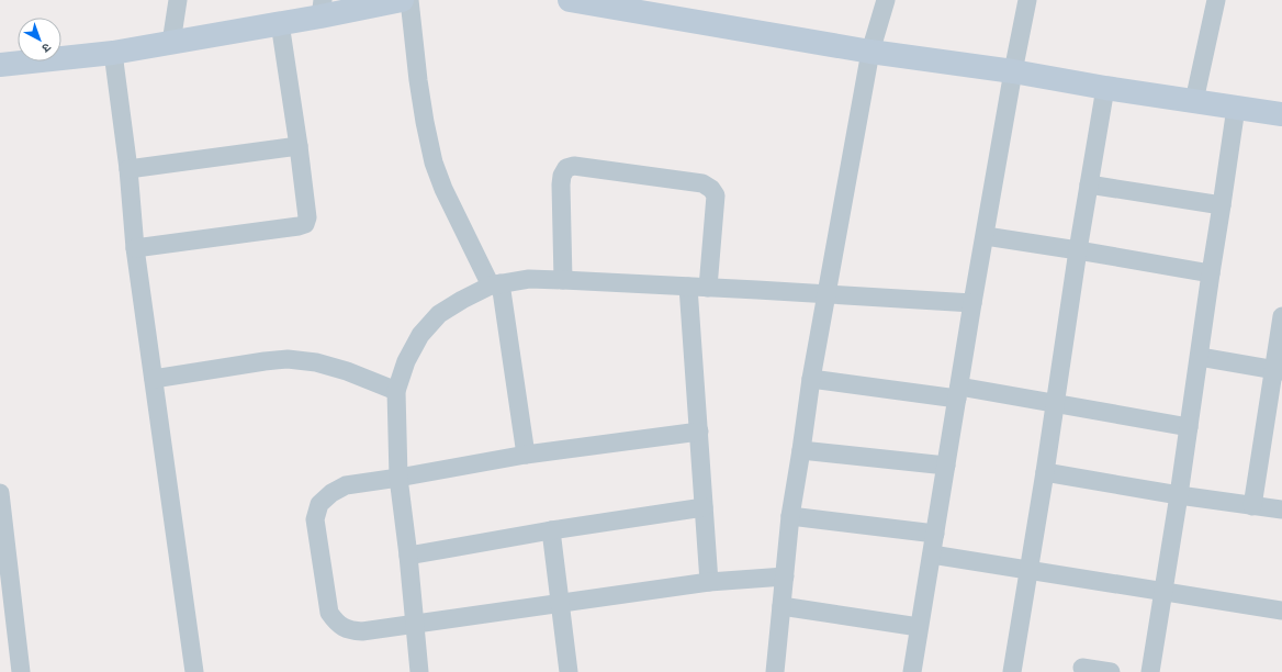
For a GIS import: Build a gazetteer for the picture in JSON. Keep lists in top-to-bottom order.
{
  "north": "bottom right"
}
